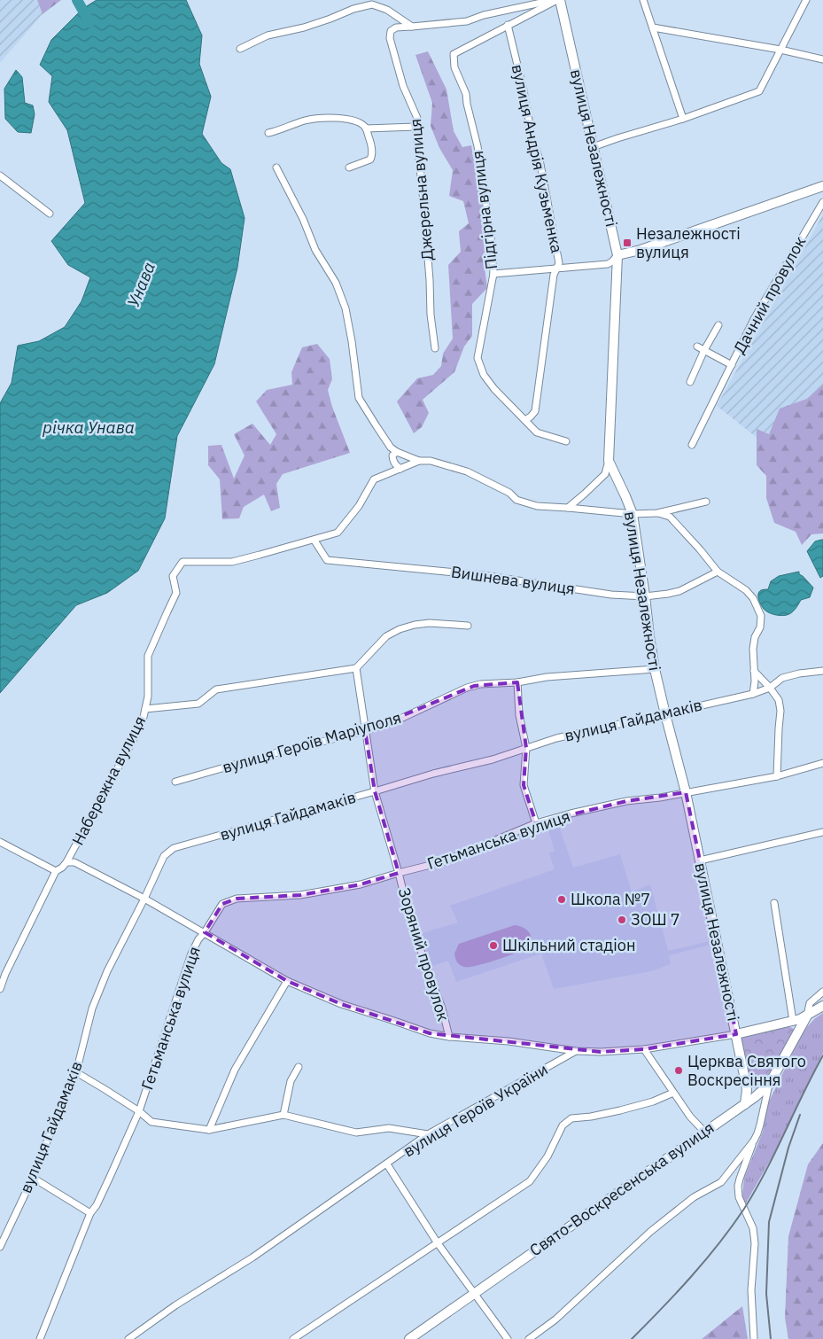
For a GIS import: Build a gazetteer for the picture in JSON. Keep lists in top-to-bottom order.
{
  "streets": {
    "street": [
      "вулиця Незалежності",
      "вулиця Андрія Кузьменка",
      "Джерельна вулиця",
      "Підгірна вулиця",
      "Дачний провулок",
      "Вишнева вулиця",
      "вулиця Гайдамаків",
      "вулиця Героїв Маріуполя",
      "Набережна вулиця",
      "Гетьманська вулиця",
      "Зоряний провулок",
      "вулиця Героїв України",
      "Свято-Воскресенська вулиця"
    ]
  },
  "crossings": [
    ["вулиця Незалежності", "Підгірна вулиця"],
    ["вулиця Незалежності", "Вишнева вулиця"],
    ["вулиця Незалежності", "вулиця Гайдамаків"],
    ["вулиця Незалежності", "вулиця Героїв Маріуполя"],
    ["вулиця Незалежності", "Гетьманська вулиця"],
    ["вулиця Незалежності", "Свято-Воскресенська вулиця"],
    ["вулиця Андрія Кузьменка", "Підгірна вулиця"],
    ["Вишнева вулиця", "Набережна вулиця"],
    ["вулиця Гайдамаків", "Зоряний провулок"],
    ["вулиця Героїв Маріуполя", "Зоряний провулок"],
    ["Гетьманська вулиця", "Зоряний провулок"]
  ],
  "water": ["Унава", "річка Унава"],
  "places": {
    "transit": ["Незалежності вулиця"],
    "other": [
      "Школа №7",
      "ЗОШ 7",
      "Шкільний стадіон",
      "Церква Святого Воскресіння"
    ]
  }
}
